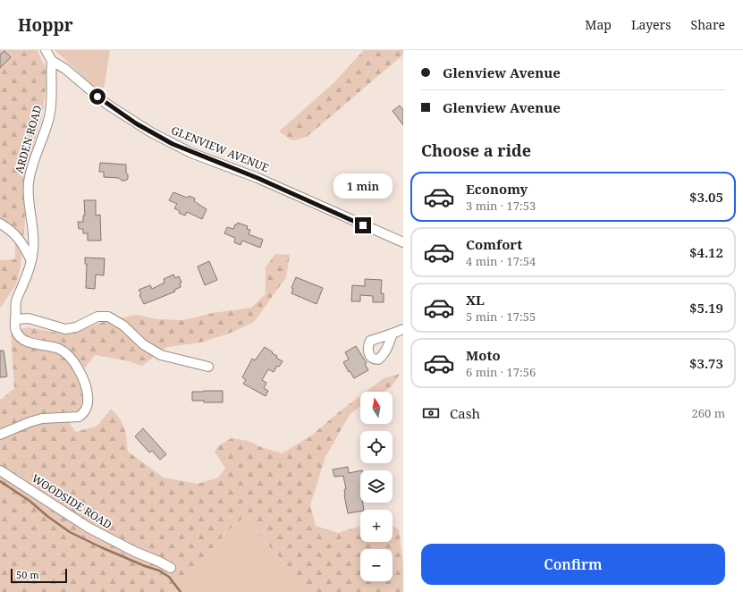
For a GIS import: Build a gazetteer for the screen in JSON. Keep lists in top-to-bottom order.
{
  "streets": {
    "street": ["ARDEN ROAD", "GLENVIEW AVENUE", "WOODSIDE ROAD"]
  },
  "crossings": [
    ["ARDEN ROAD", "GLENVIEW AVENUE"]
  ],
  "scale_bar": "50 m",
  "north": "top",
  "page": {
    "header": "Hoppr",
    "nav": ["Map", "Layers", "Share"],
    "banner": ["Glenview Avenue", "Glenview Avenue"],
    "heading": "Choose a ride",
    "list": [
      {
        "name": "Economy",
        "note": "3 min · 17:53",
        "value": "$3.05"
      },
      {
        "name": "Comfort",
        "note": "4 min · 17:54",
        "value": "$4.12"
      },
      {
        "name": "XL",
        "note": "5 min · 17:55",
        "value": "$5.19"
      },
      {
        "name": "Moto",
        "note": "6 min · 17:56",
        "value": "$3.73"
      }
    ],
    "bubble": "1 min",
    "map_buttons": ["+", "−"],
    "pay": ["Cash", "260 m"],
    "buttons": "Confirm",
    "scale": "50 m"
  }
}
